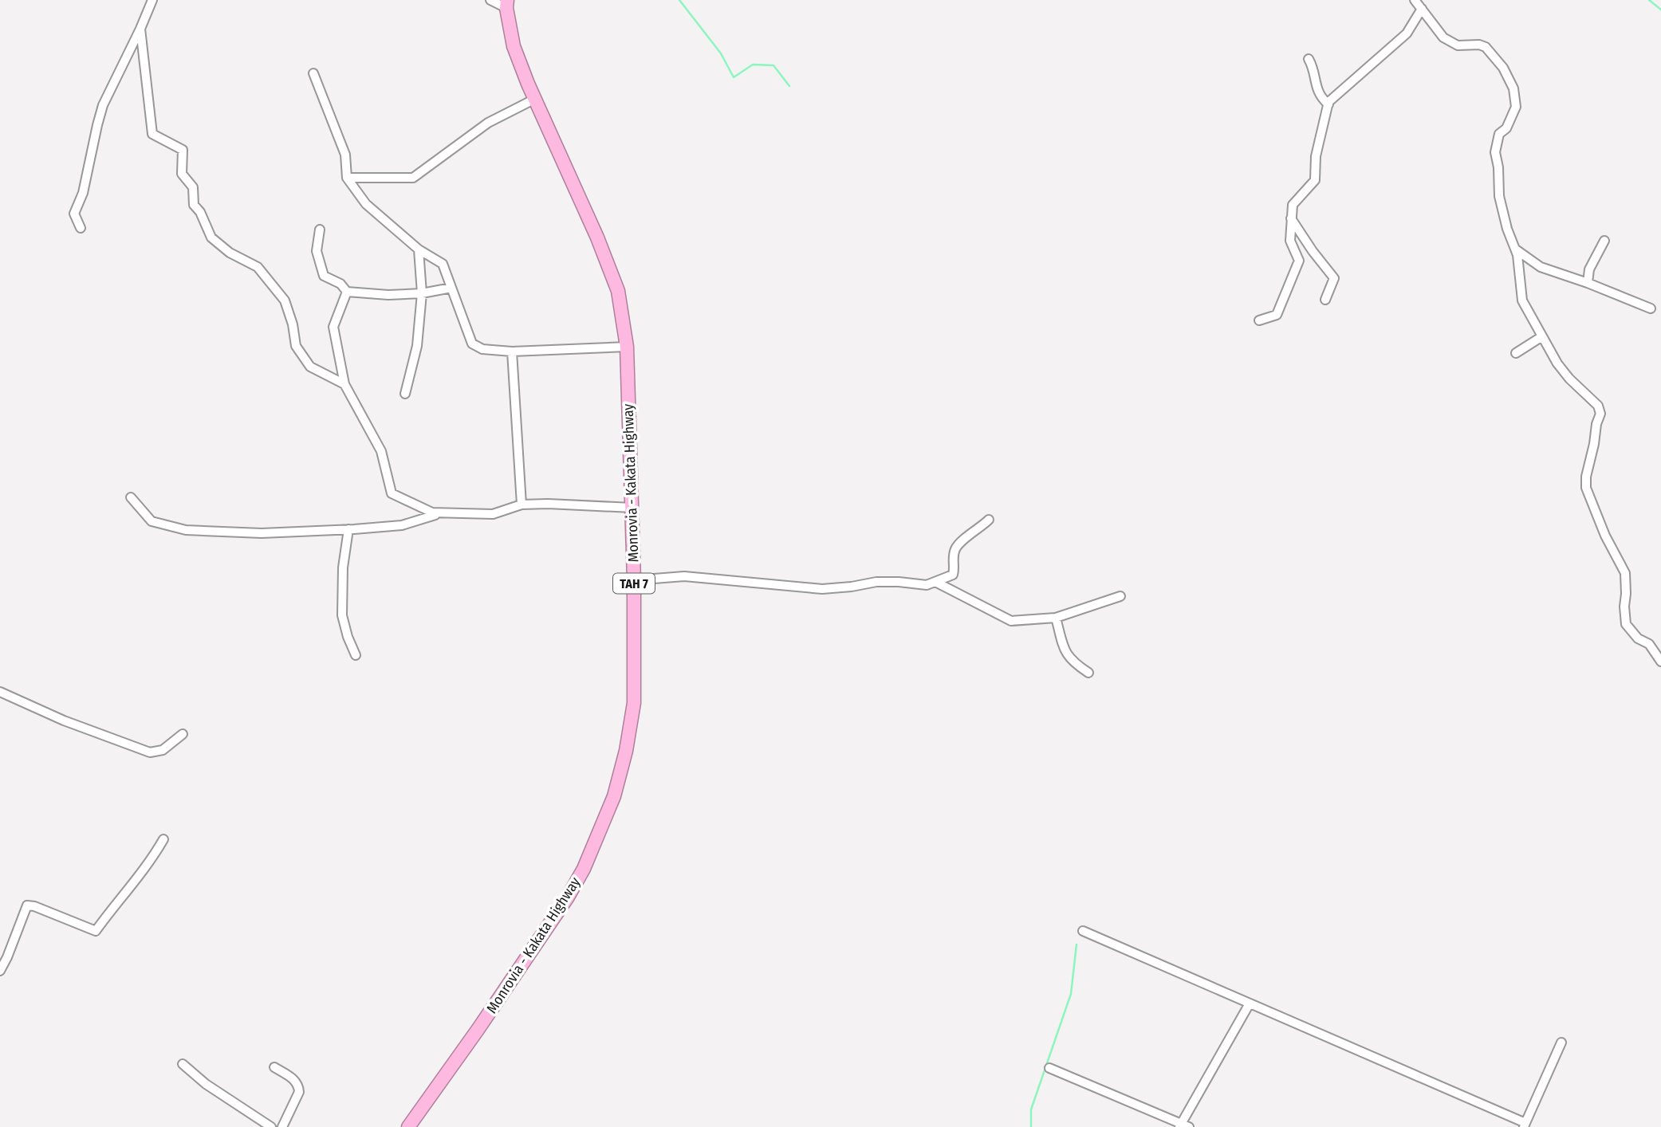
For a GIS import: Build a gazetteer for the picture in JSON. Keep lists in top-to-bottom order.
{
  "streets": {
    "highway": ["Monrovia - Kakata Highway", "TAH 7"]
  }
}
